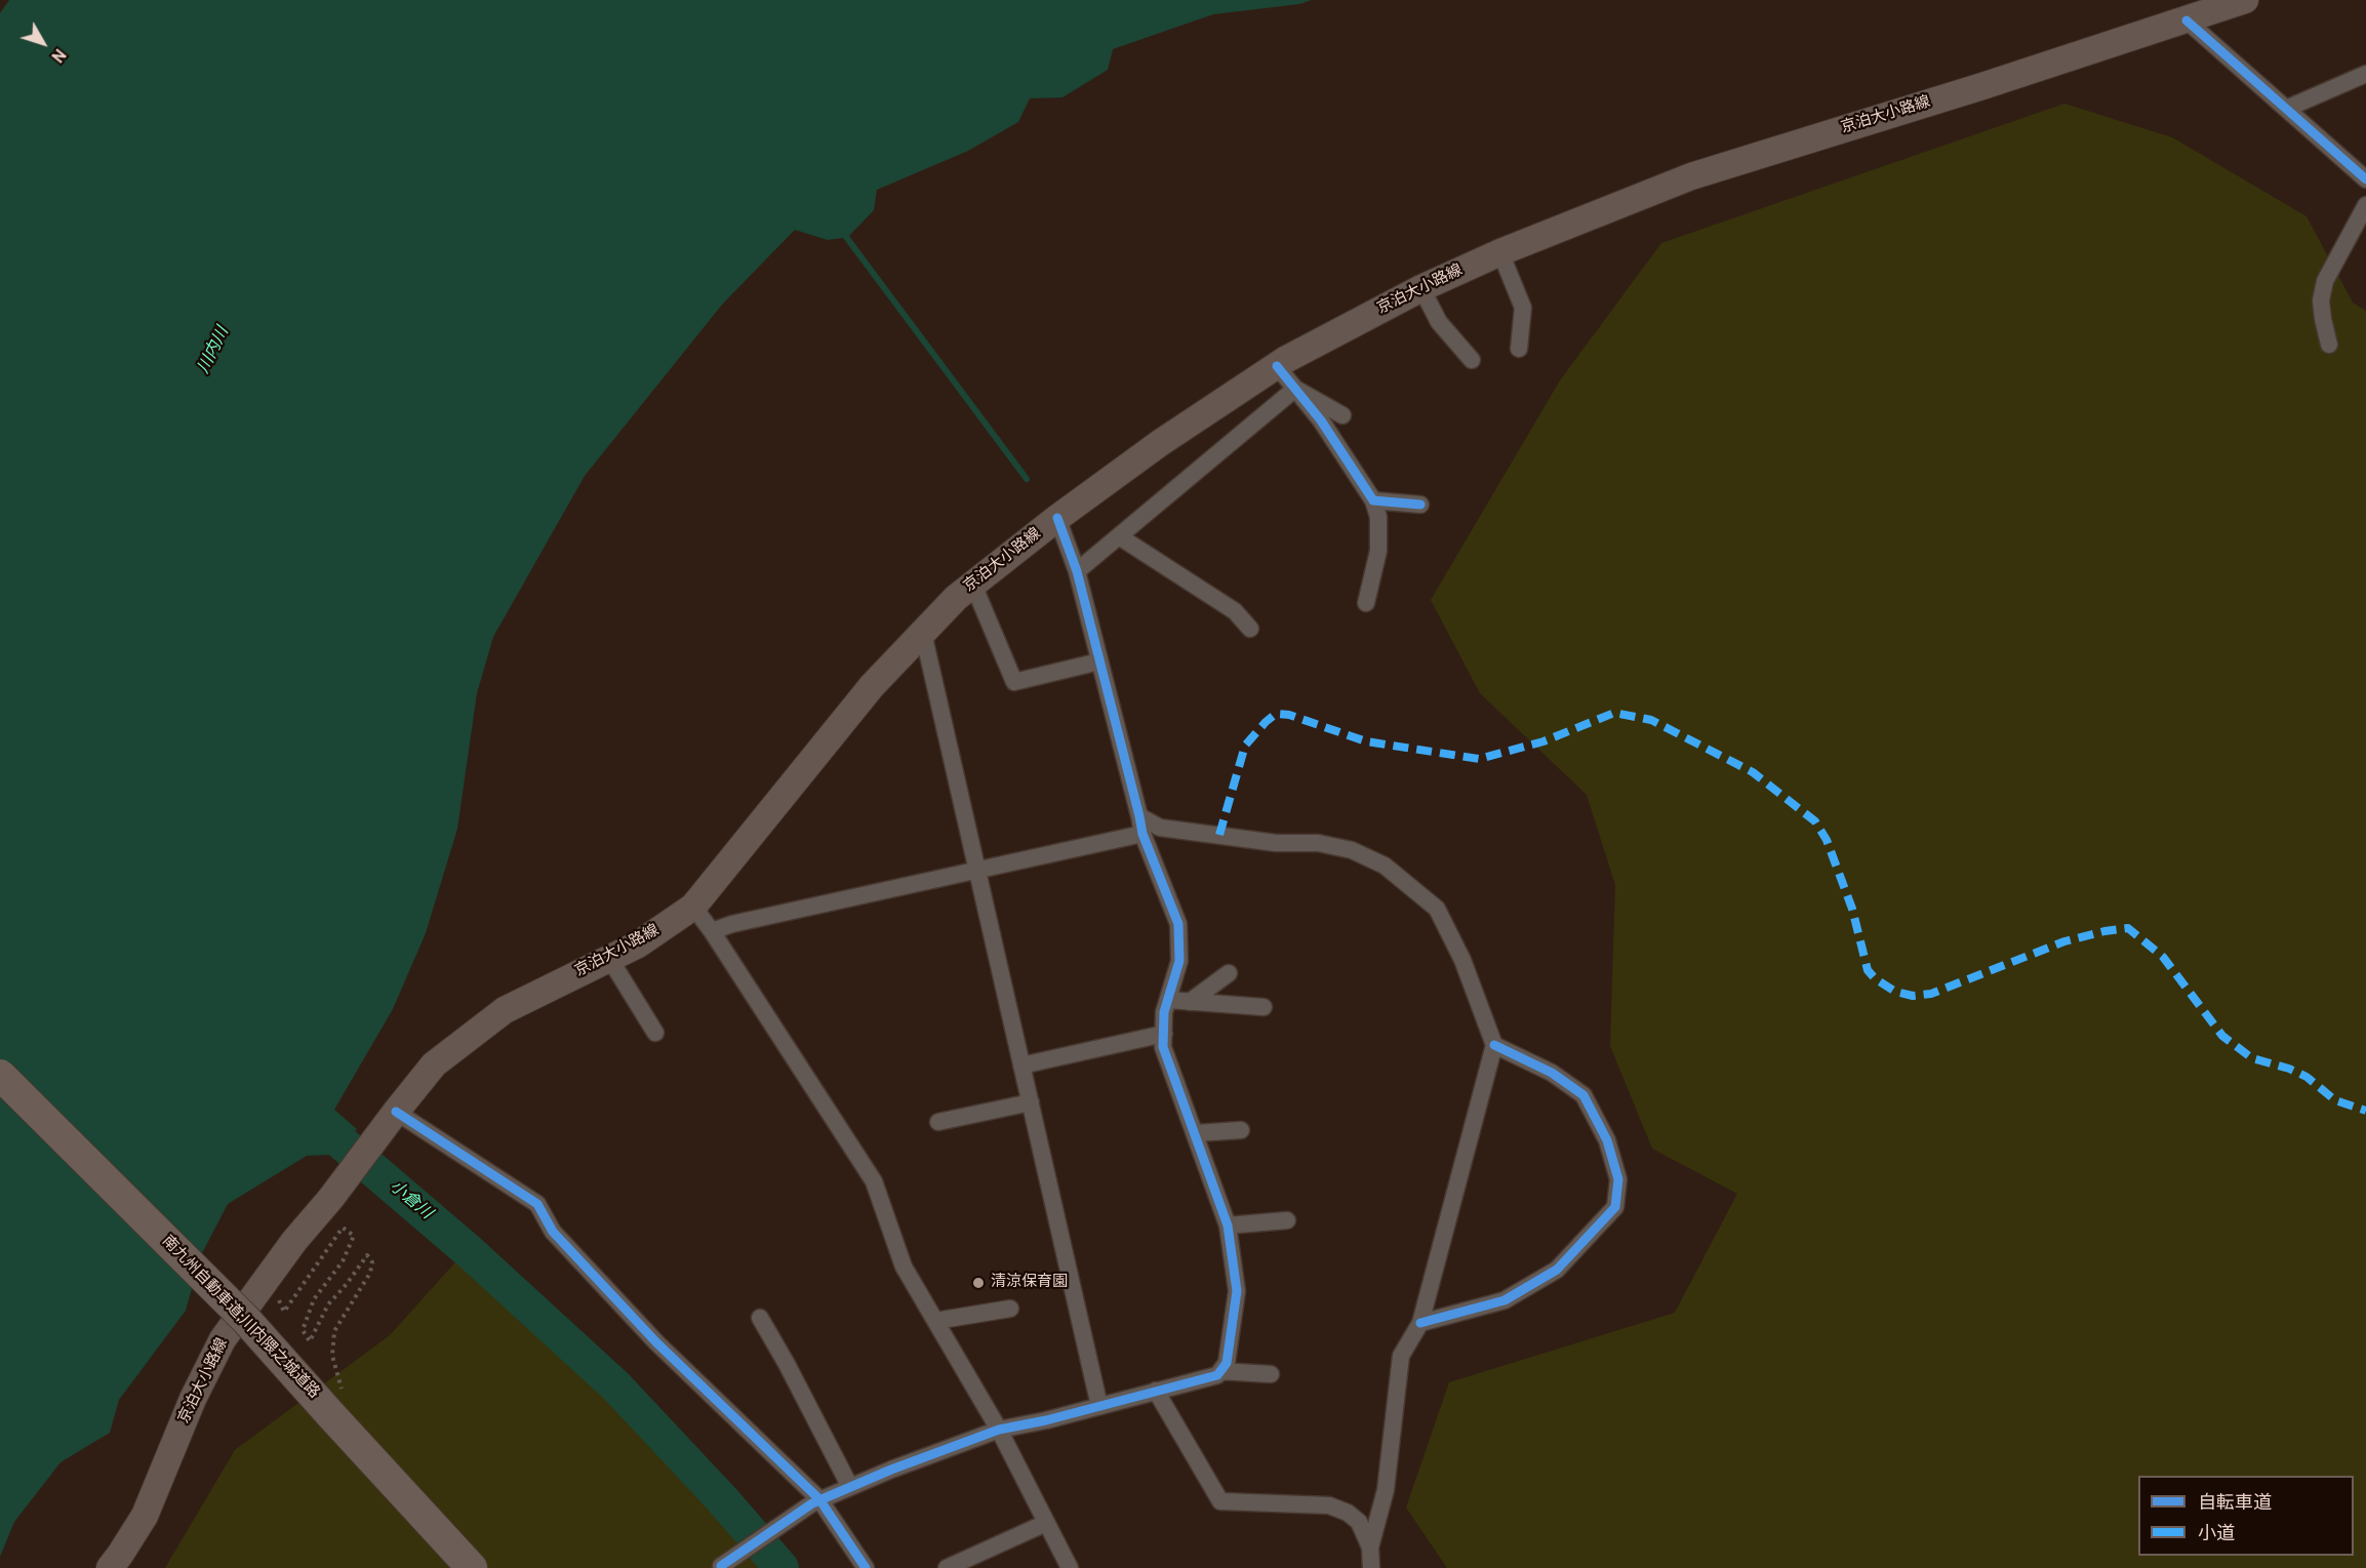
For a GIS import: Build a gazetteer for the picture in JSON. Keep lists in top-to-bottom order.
{
  "streets": {
    "highway": ["南九州自動車道;川内隈之城道路"],
    "main road": ["京泊大小路線"]
  },
  "water": ["川内川", "小倉川"],
  "places": ["清涼保育園"],
  "legend": ["自転車道", "小道"],
  "north": "bottom right"
}
